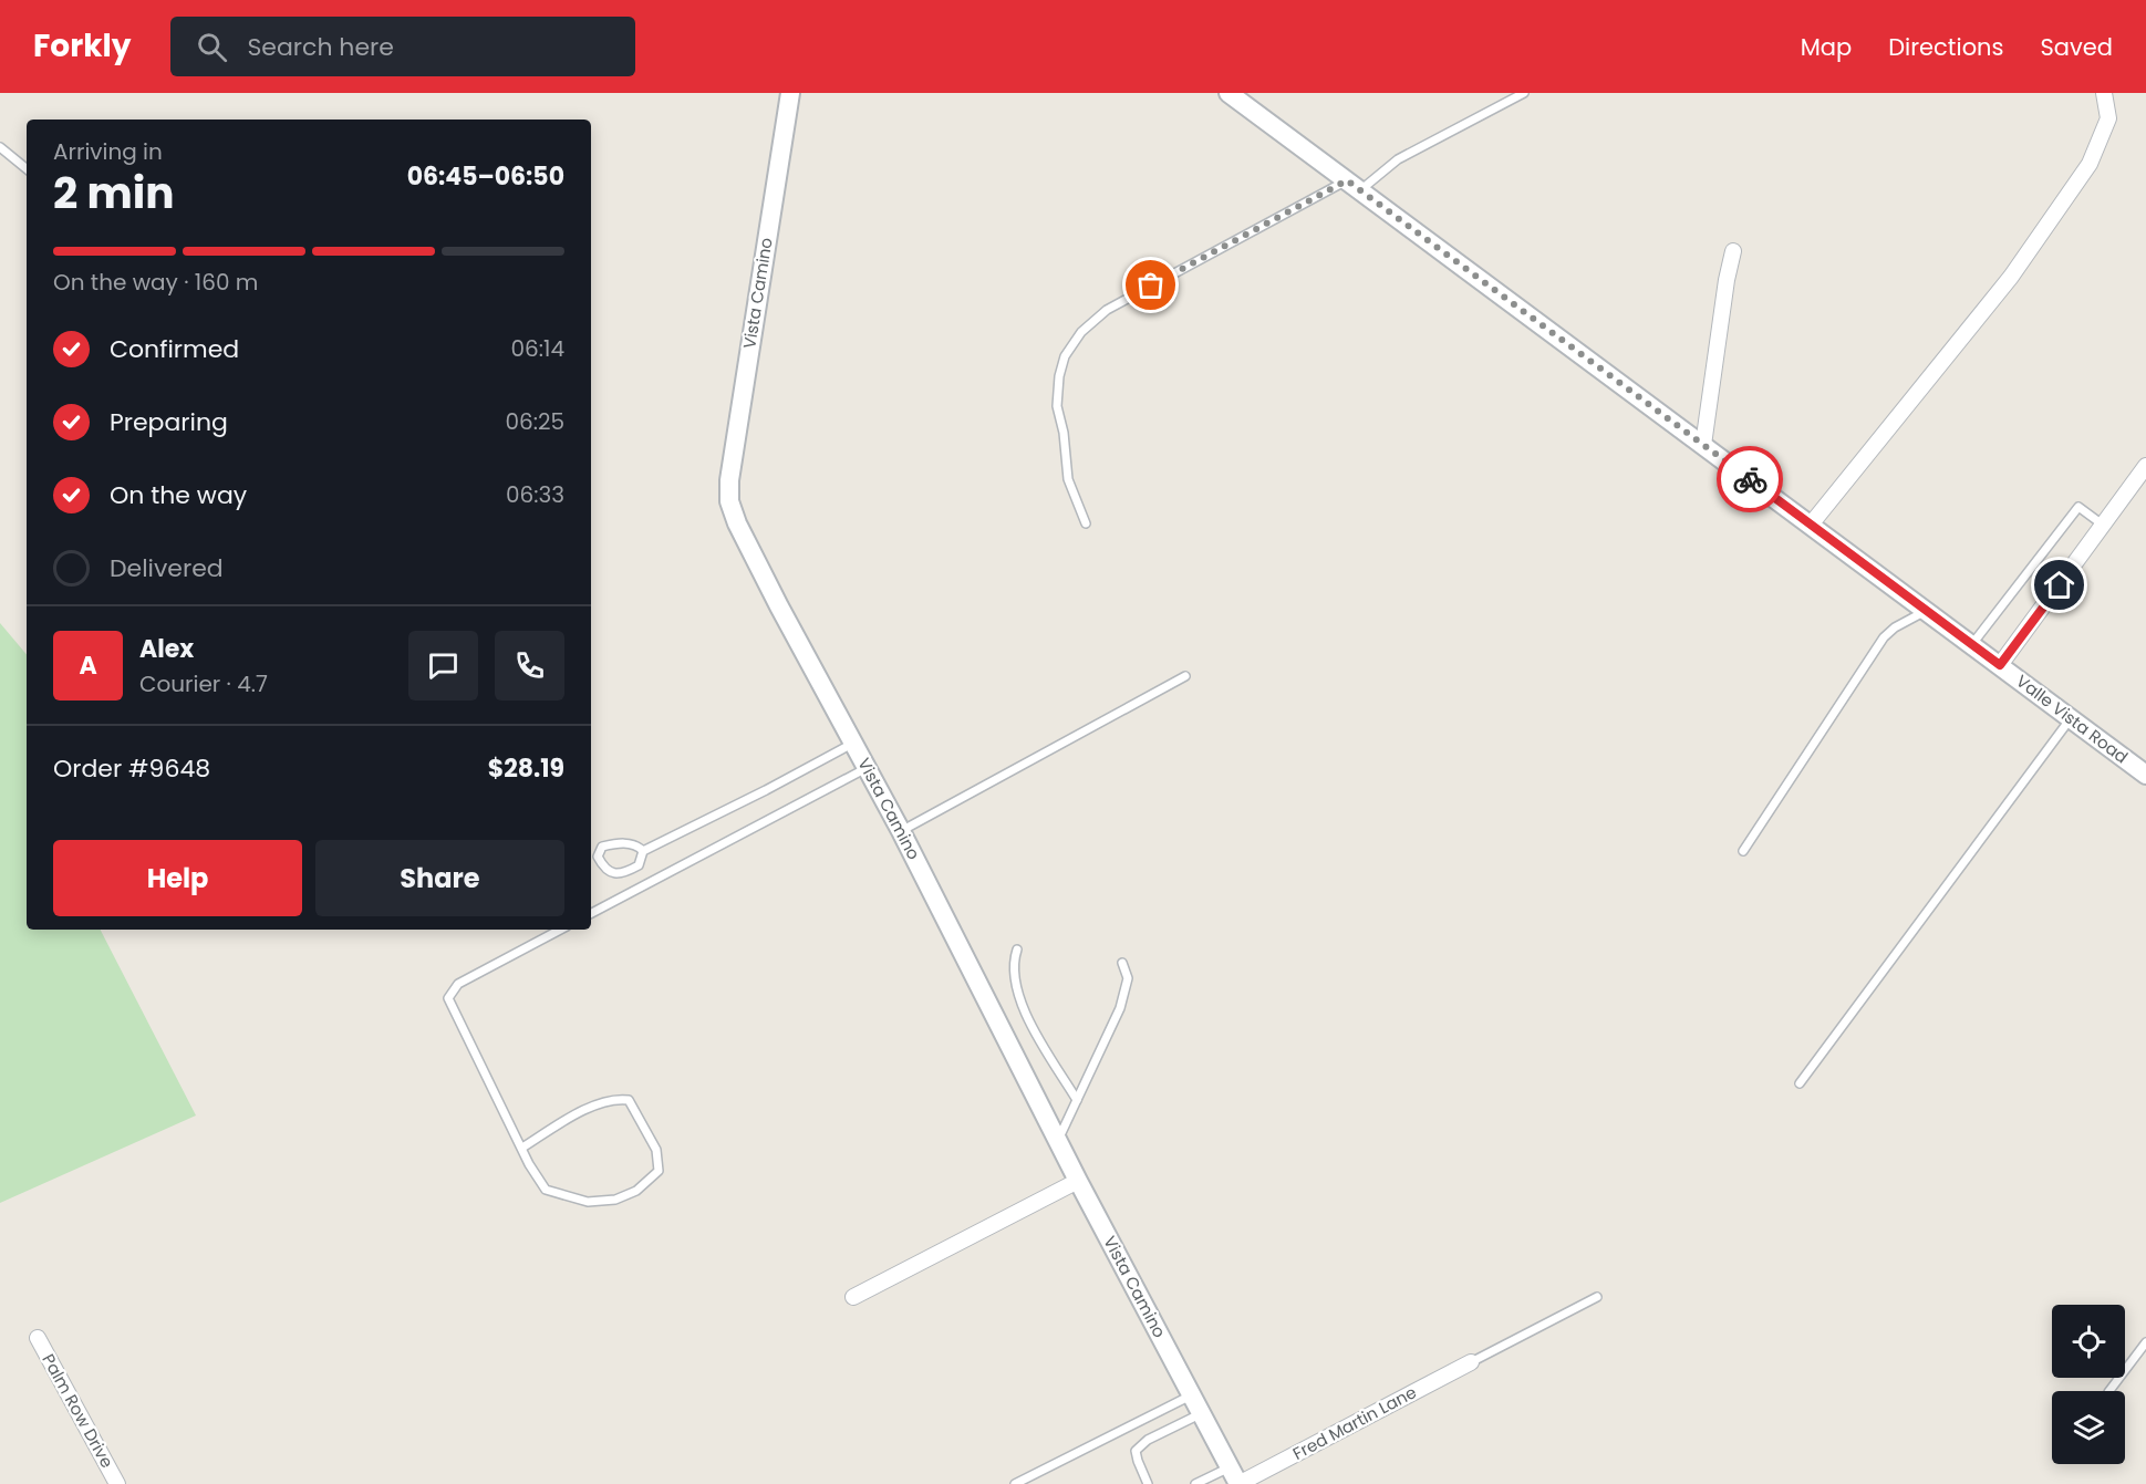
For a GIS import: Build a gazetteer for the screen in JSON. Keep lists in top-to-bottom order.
{
  "streets": {
    "street": [
      "Vista Camino",
      "Valle Vista Road",
      "Palm Row Drive",
      "Fred Martin Lane"
    ]
  },
  "crossings": [
    ["Vista Camino", "Fred Martin Lane"]
  ],
  "page": {
    "header": "Forkly",
    "search": "Search here",
    "nav": ["Map", "Directions", "Saved"],
    "heading": ["2 min", "Arriving in", "06:45–06:50"],
    "panel": [
      "Alex",
      "Courier · 4.7",
      "Order #9648",
      "$28.19"
    ],
    "bar": "On the way · 160 m",
    "list": [
      ["Confirmed", "06:14"],
      ["Preparing", "06:25"],
      ["On the way", "06:33"],
      "Delivered"
    ],
    "round": "A",
    "buttons": ["Help", "Share"]
  }
}
